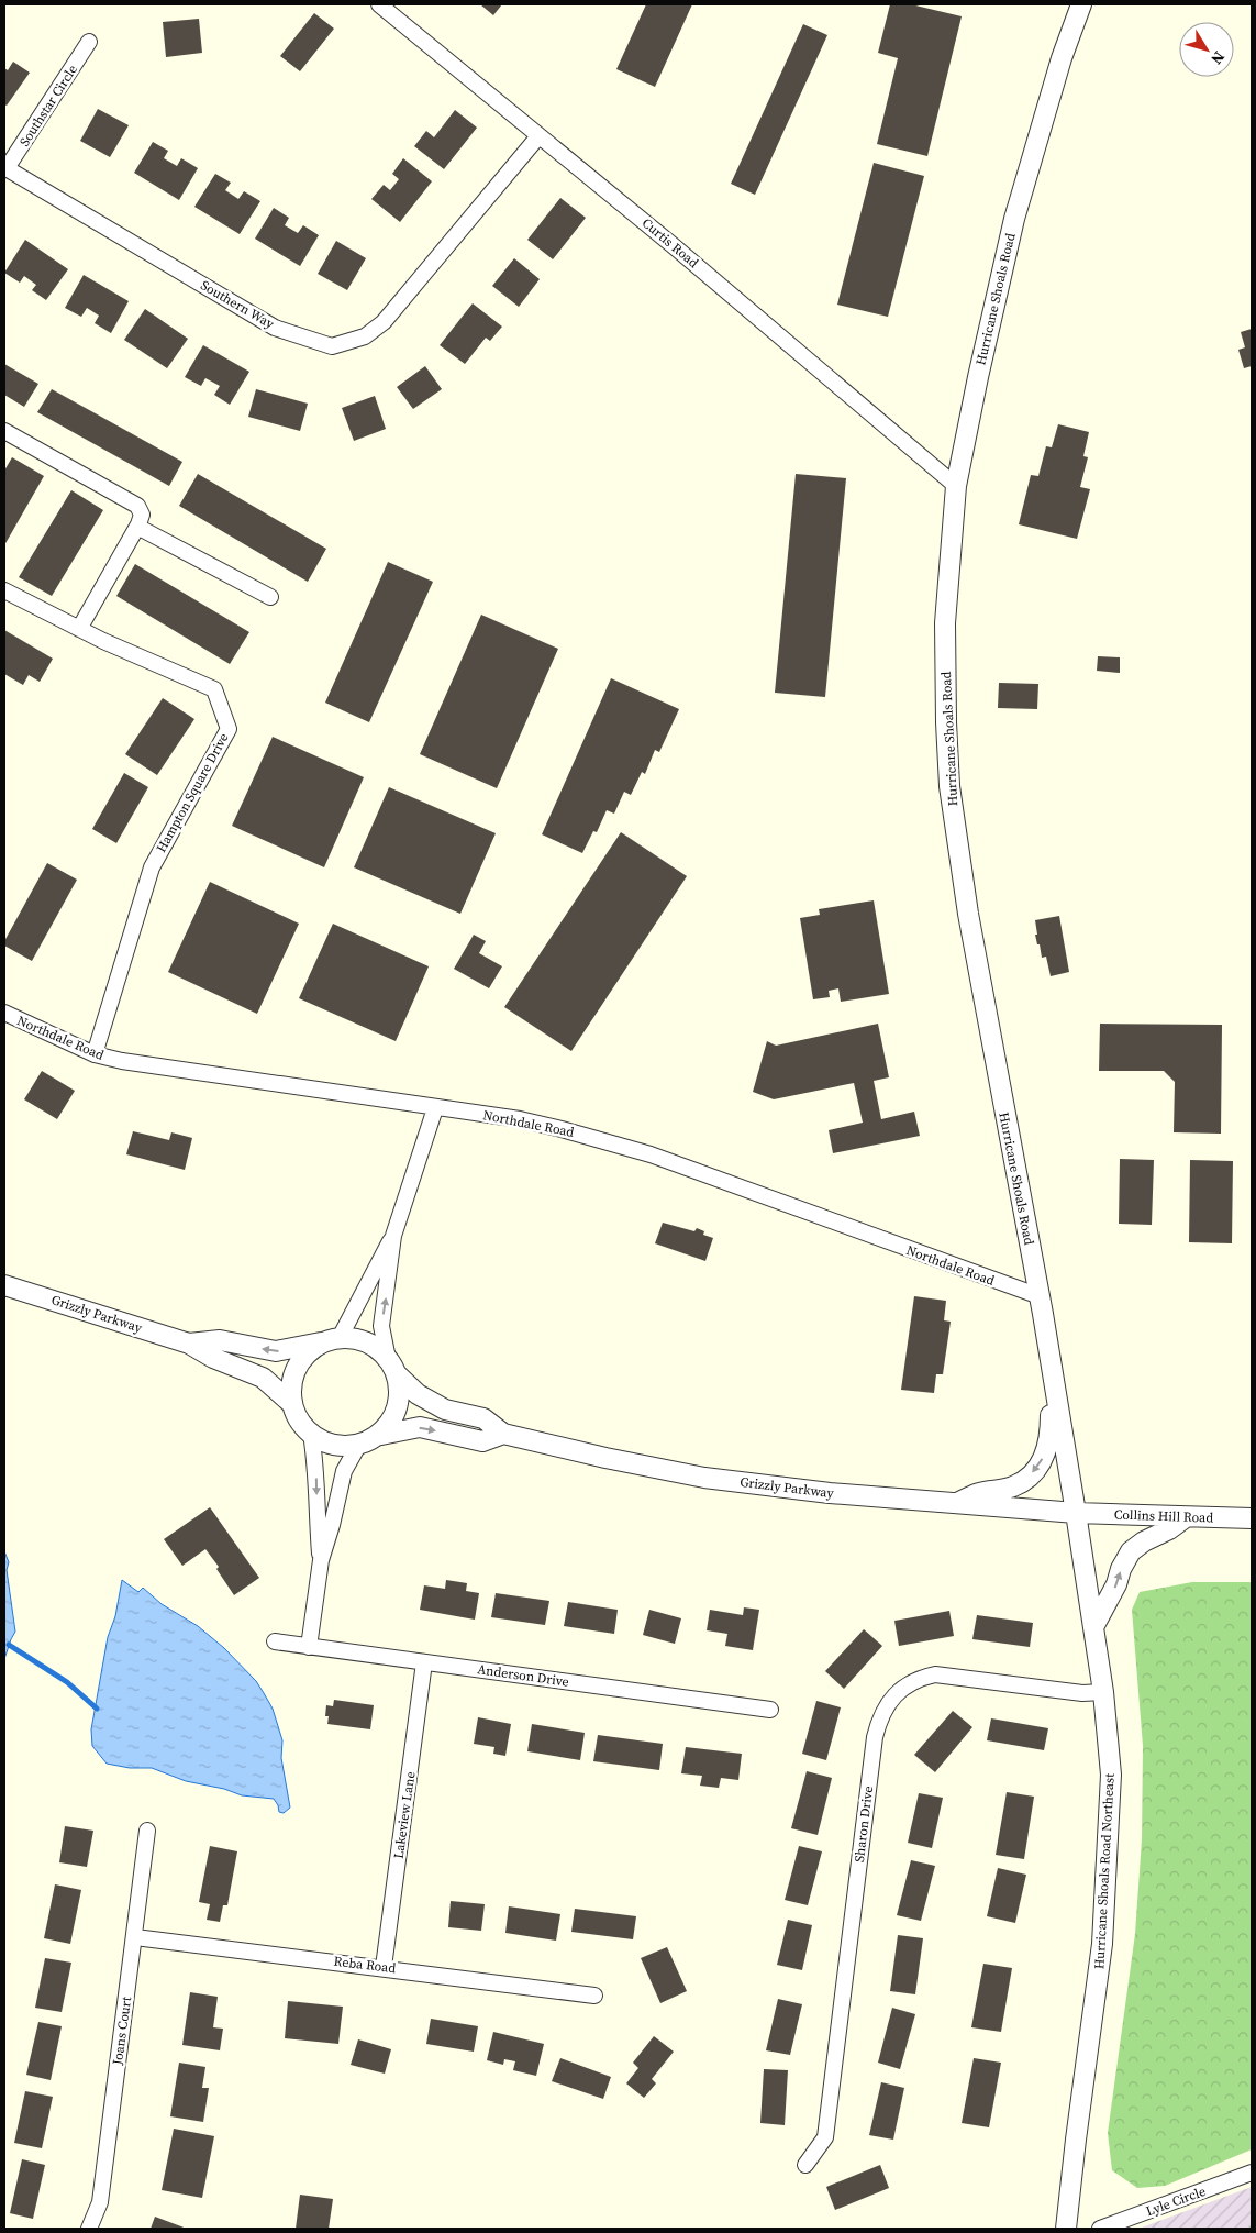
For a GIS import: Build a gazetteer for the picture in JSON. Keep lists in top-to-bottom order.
{
  "streets": {
    "street": [
      "Southstar Circle",
      "Curtis Road",
      "Hurricane Shoals Road",
      "Southern Way",
      "Hampton Square Drive",
      "Northdale Road",
      "Grizzly Parkway",
      "Collins Hill Road",
      "Anderson Drive",
      "Lakeview Lane",
      "Sharon Drive",
      "Hurricane Shoals Road Northeast",
      "Reba Road",
      "Joans Court",
      "Lyle Circle"
    ]
  },
  "crossings": [
    ["Southstar Circle", "Southern Way"],
    ["Curtis Road", "Hurricane Shoals Road"],
    ["Curtis Road", "Southern Way"],
    ["Hurricane Shoals Road", "Northdale Road"],
    ["Hurricane Shoals Road", "Grizzly Parkway"],
    ["Hurricane Shoals Road", "Collins Hill Road"],
    ["Hurricane Shoals Road", "Hurricane Shoals Road Northeast"],
    ["Hampton Square Drive", "Northdale Road"],
    ["Grizzly Parkway", "Collins Hill Road"],
    ["Grizzly Parkway", "Hurricane Shoals Road Northeast"],
    ["Collins Hill Road", "Hurricane Shoals Road Northeast"],
    ["Anderson Drive", "Lakeview Lane"],
    ["Lakeview Lane", "Reba Road"],
    ["Sharon Drive", "Hurricane Shoals Road Northeast"],
    ["Reba Road", "Joans Court"]
  ],
  "north": "bottom right"
}
